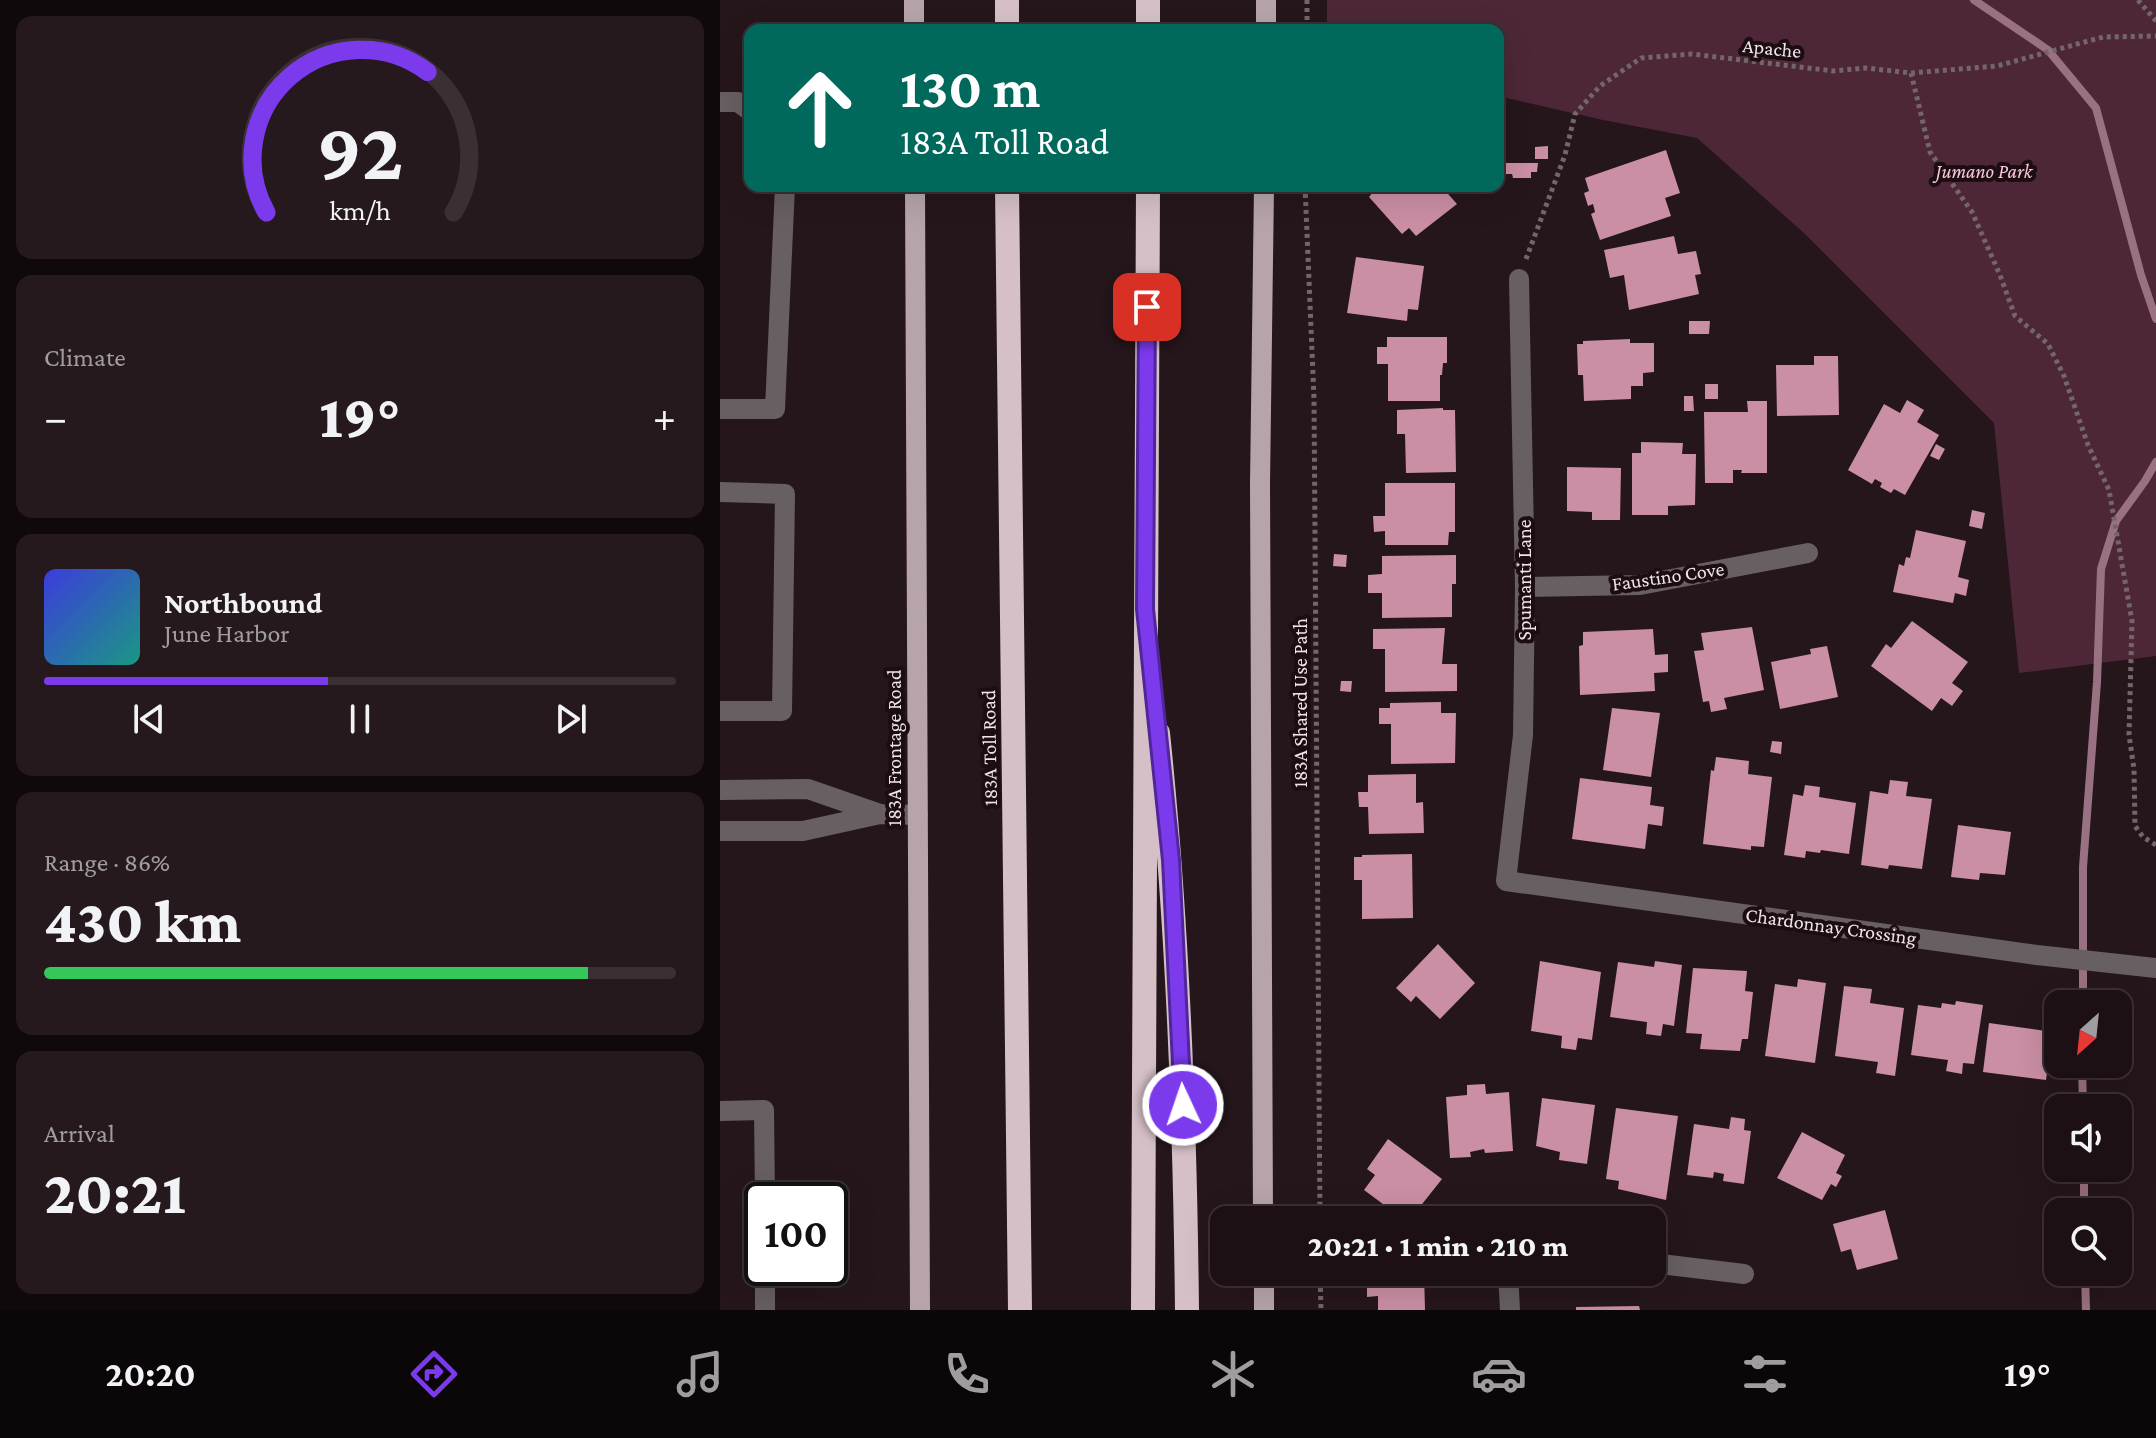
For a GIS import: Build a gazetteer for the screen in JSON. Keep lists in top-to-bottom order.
{
  "streets": {
    "highway": ["183A Toll Road"],
    "main road": ["183A Frontage Road"],
    "street": ["Faustino Cove", "Spumanti Lane", "Chardonnay Crossing"],
    "path": ["Apache", "183A Shared Use Path"]
  },
  "crossings": [
    ["Apache", "Spumanti Lane"],
    ["Faustino Cove", "Spumanti Lane"],
    ["Spumanti Lane", "Chardonnay Crossing"]
  ],
  "parks": ["Jumano Park"],
  "north": "bottom left",
  "page": {
    "turn": ["130 m", "183A Toll Road"],
    "tile": [
      "Climate",
      ["Range · 86%", "430 km"],
      ["Arrival", "20:21"]
    ],
    "heat": ["−", "19°", "+"],
    "song": ["Northbound", "June Harbor"],
    "limit": "100",
    "trip": "20:21 · 1 min · 210 m",
    "tabs": ["20:20", "19°"],
    "gauge": ["92", "km/h"]
  }
}
